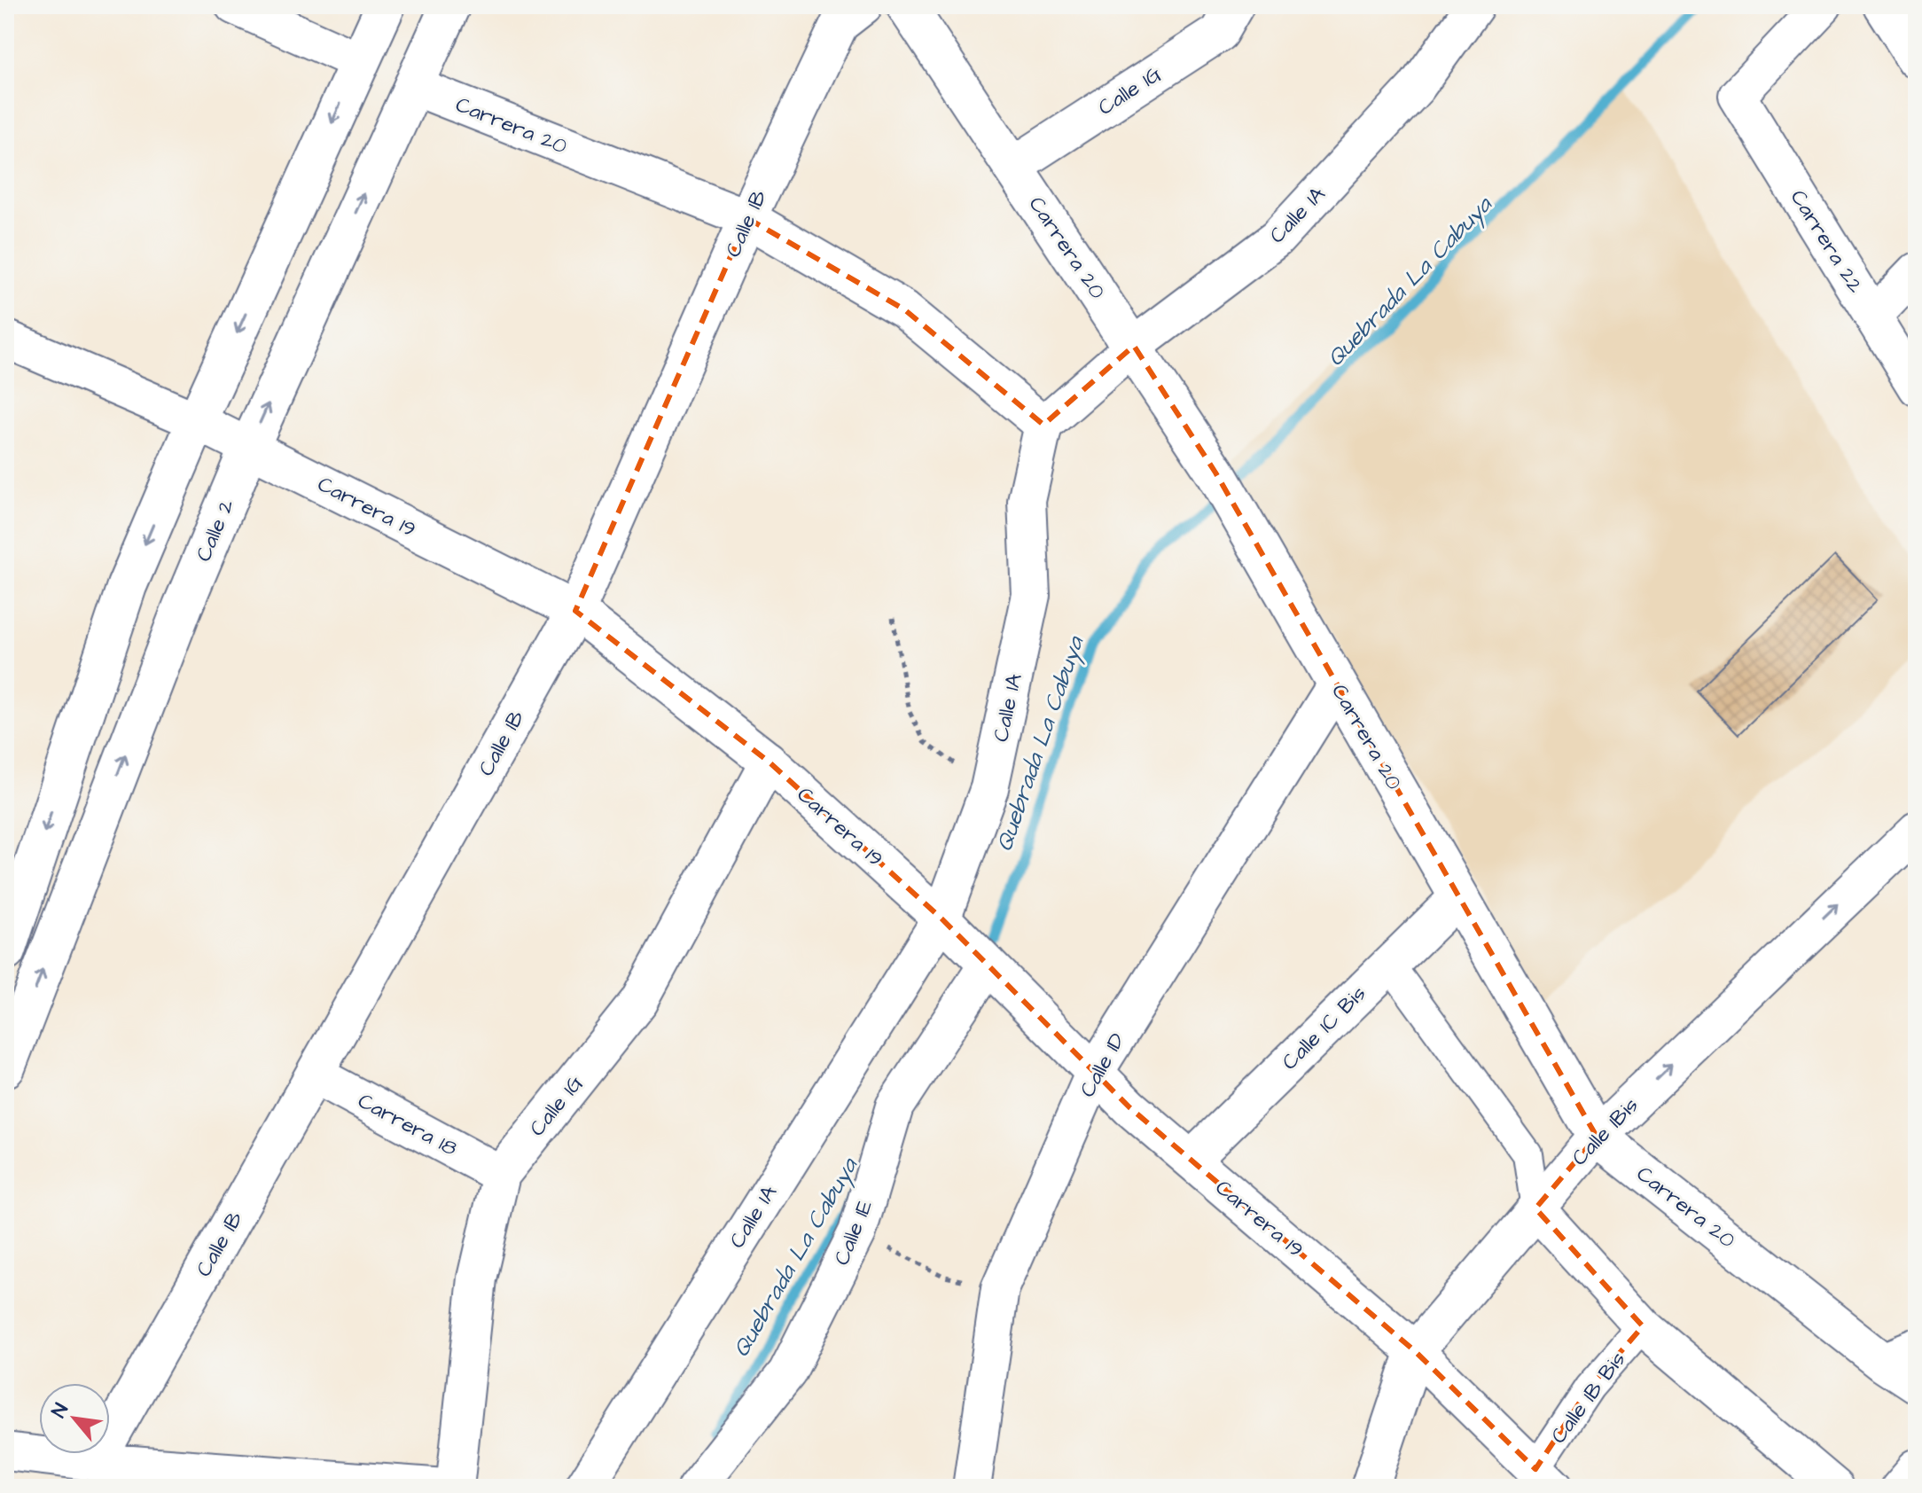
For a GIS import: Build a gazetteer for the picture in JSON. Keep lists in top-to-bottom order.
{
  "streets": {
    "street": [
      "Calle 1G",
      "Carrera 20",
      "Calle 1A",
      "Calle 1B",
      "Carrera 22",
      "Carrera 19",
      "Calle 2",
      "Calle 1C Bis",
      "Calle 1D",
      "Carrera 18",
      "Calle 1Bis",
      "Calle 1E",
      "Calle 1B Bis"
    ]
  },
  "crossings": [
    ["Calle 1G", "Carrera 20"],
    ["Calle 1G", "Carrera 19"],
    ["Calle 1G", "Carrera 18"],
    ["Carrera 20", "Calle 1A"],
    ["Carrera 20", "Calle 1B"],
    ["Carrera 20", "Calle 2"],
    ["Carrera 20", "Calle 1C Bis"],
    ["Carrera 20", "Calle 1D"],
    ["Carrera 20", "Calle 1Bis"],
    ["Calle 1A", "Carrera 19"],
    ["Calle 1A", "Calle 1E"],
    ["Calle 1B", "Carrera 19"],
    ["Calle 1B", "Carrera 18"],
    ["Carrera 19", "Calle 2"],
    ["Carrera 19", "Calle 1C Bis"],
    ["Carrera 19", "Calle 1D"],
    ["Carrera 19", "Calle 1Bis"],
    ["Carrera 19", "Calle 1E"],
    ["Carrera 19", "Calle 1B Bis"]
  ],
  "one_way": ["Calle 1Bis"],
  "water": ["Quebrada La Cabuya"],
  "north": "top left"
}
